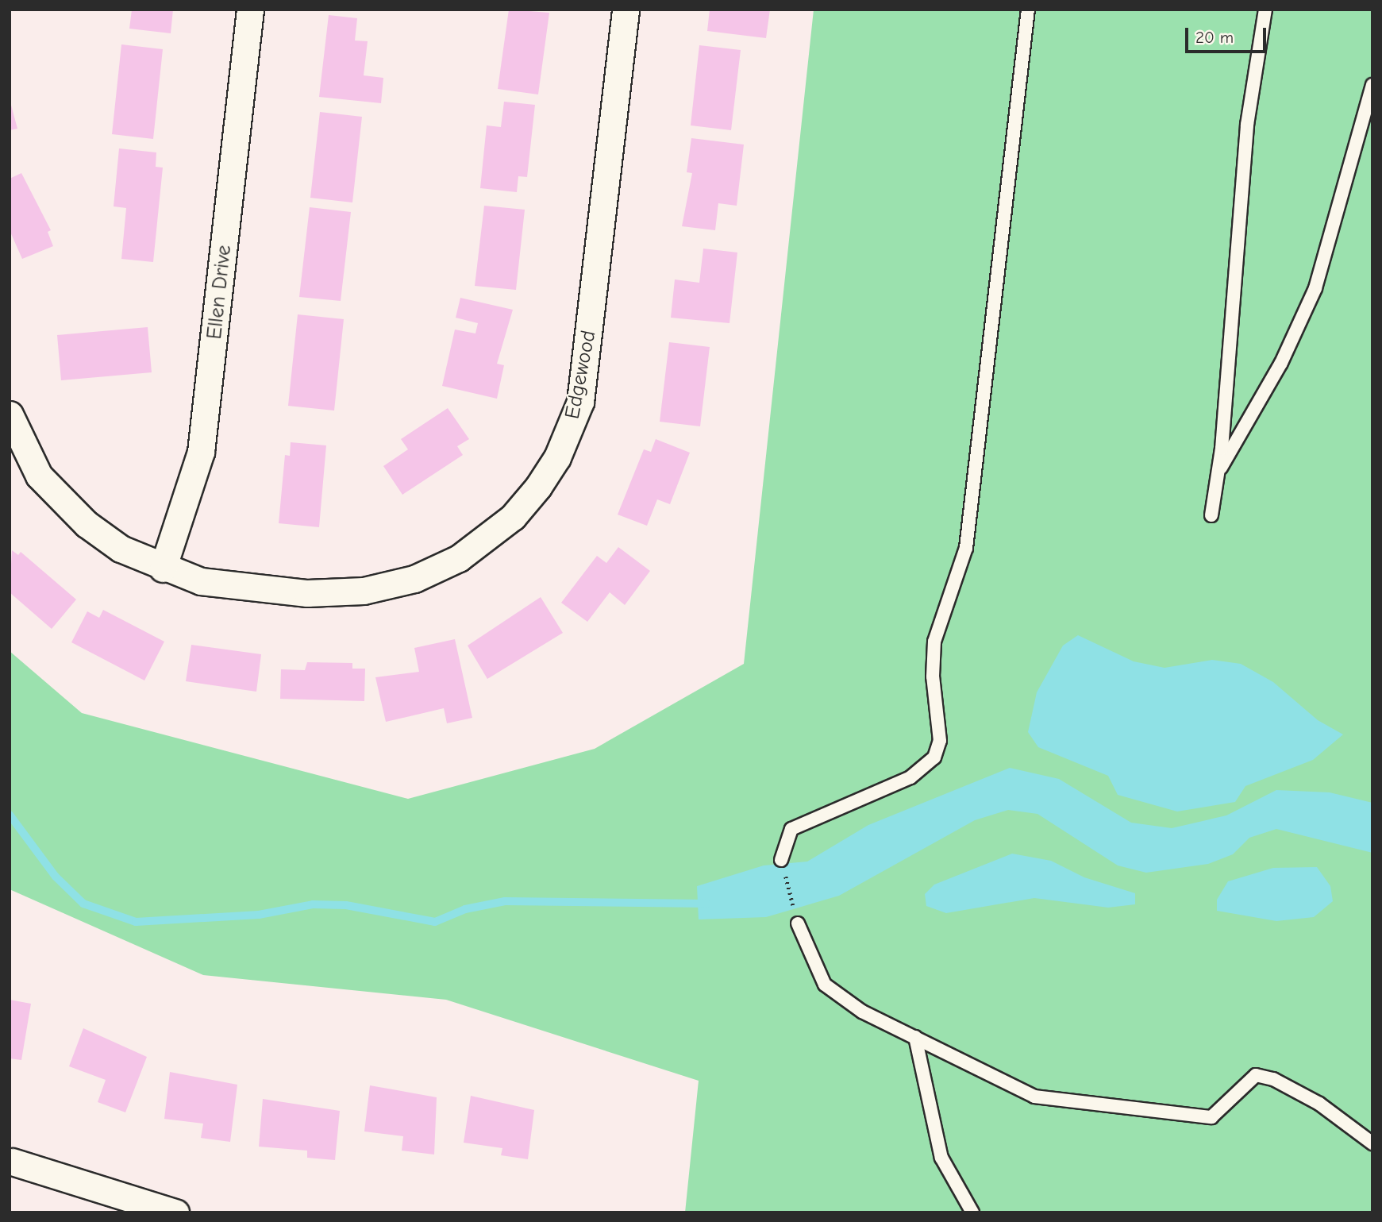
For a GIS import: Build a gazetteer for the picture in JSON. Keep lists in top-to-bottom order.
{
  "streets": {
    "street": ["Ellen Drive", "Edgewood"]
  },
  "crossings": [
    ["Ellen Drive", "Edgewood"]
  ],
  "scale_bar": "20 m"
}
